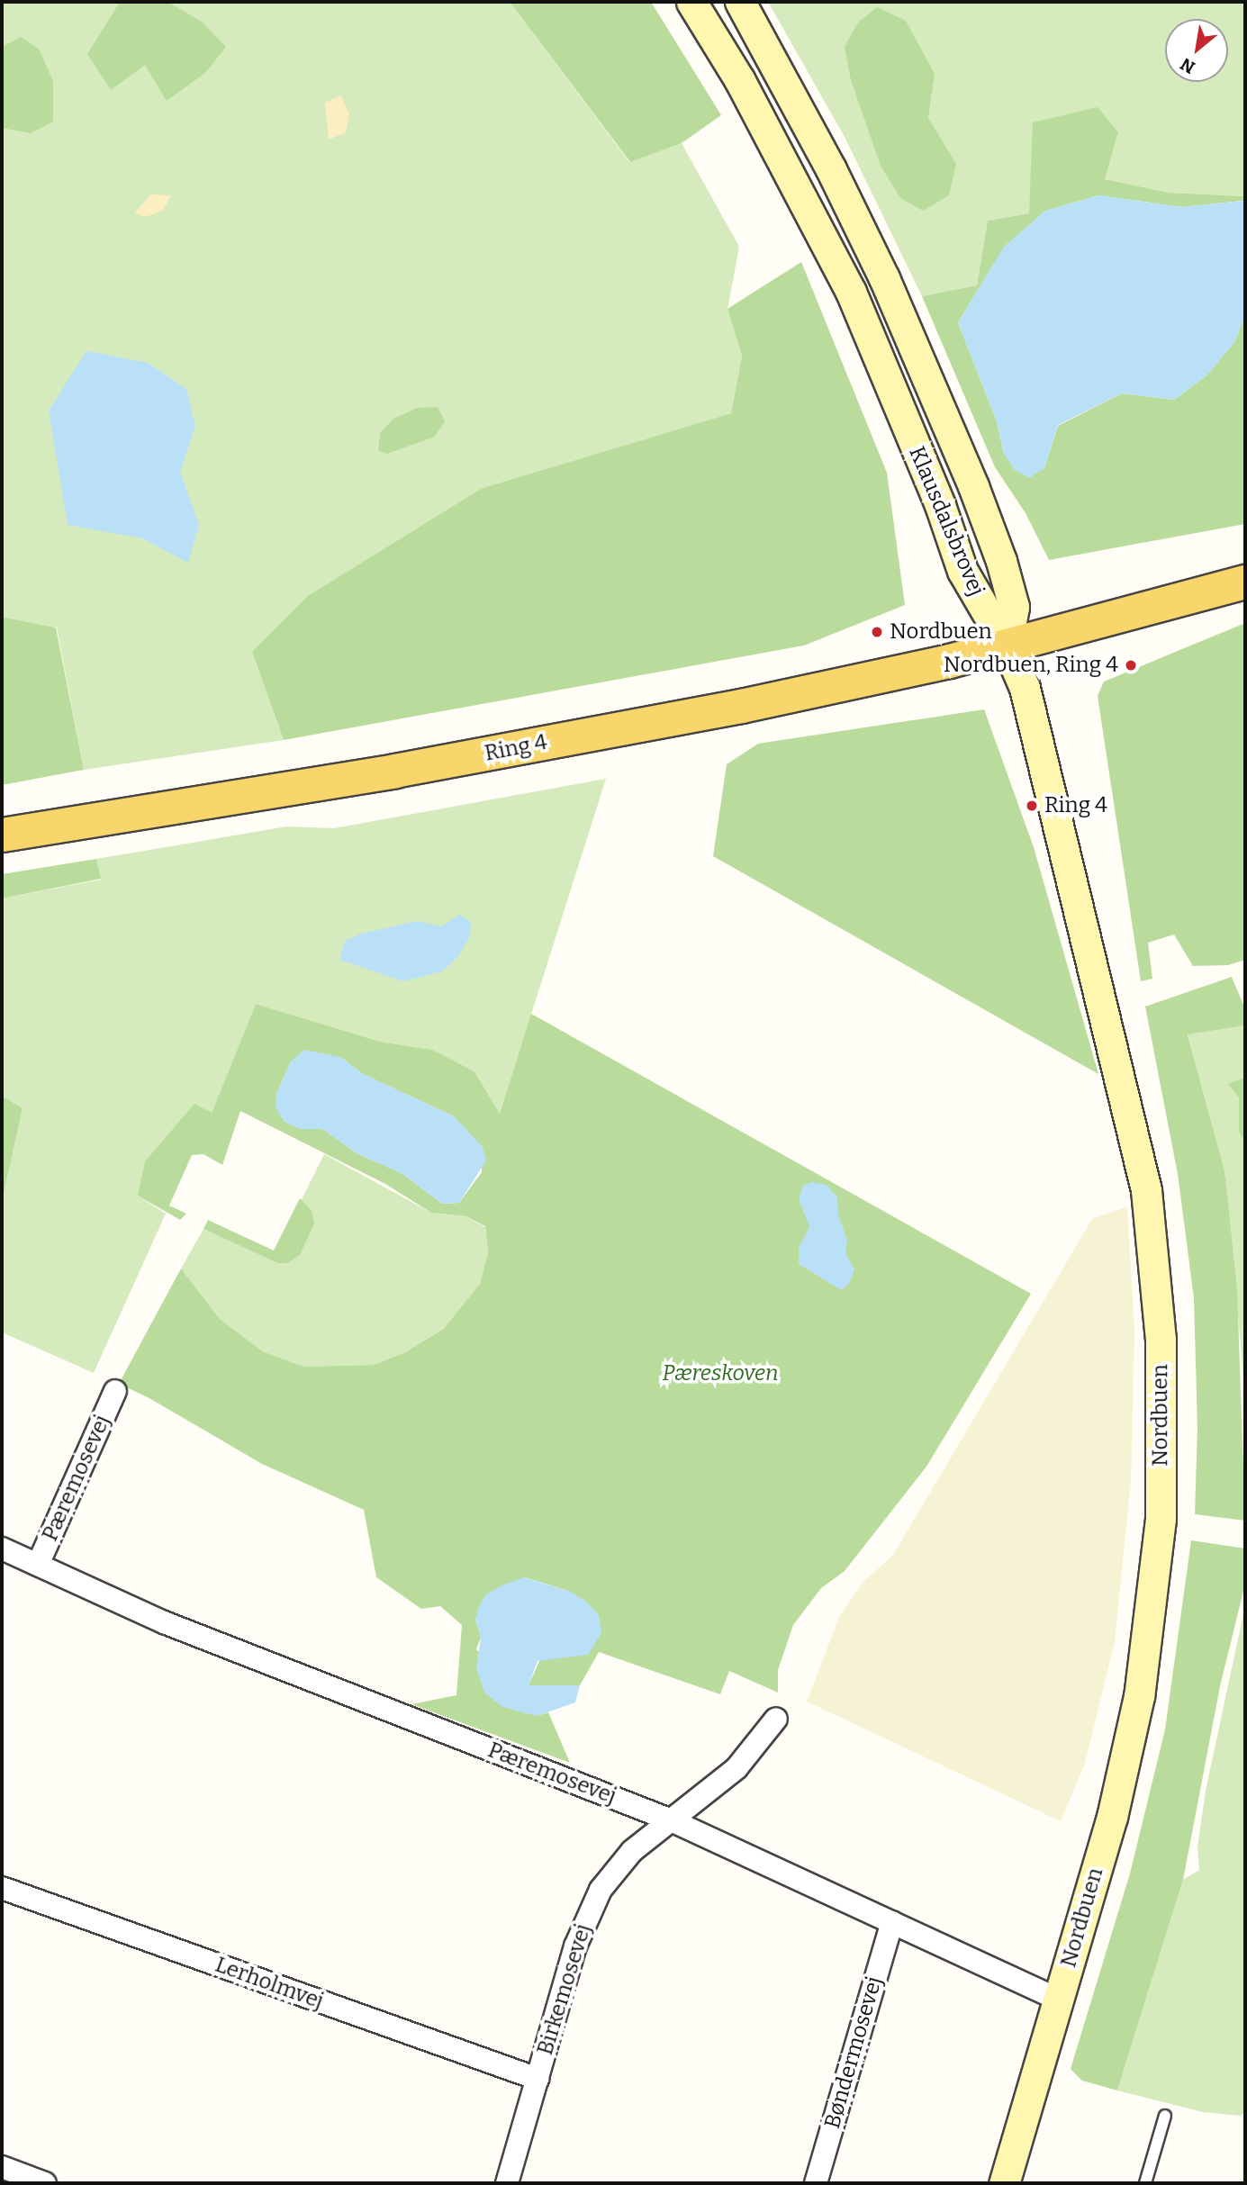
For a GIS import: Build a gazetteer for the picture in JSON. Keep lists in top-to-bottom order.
{
  "streets": {
    "main road": ["Ring 4"],
    "street": [
      "Klausdalsbrovej",
      "Nordbuen",
      "Pæremosevej",
      "Lerholmvej",
      "Birkemosevej",
      "Bøndermosevej"
    ]
  },
  "crossings": [
    ["Klausdalsbrovej", "Ring 4"],
    ["Klausdalsbrovej", "Nordbuen"],
    ["Ring 4", "Nordbuen"],
    ["Nordbuen", "Pæremosevej"],
    ["Pæremosevej", "Birkemosevej"],
    ["Pæremosevej", "Bøndermosevej"],
    ["Lerholmvej", "Birkemosevej"]
  ],
  "parks": ["Pæreskoven"],
  "places": ["Nordbuen", "Nordbuen, Ring 4", "Ring 4"],
  "north": "bottom left"
}
